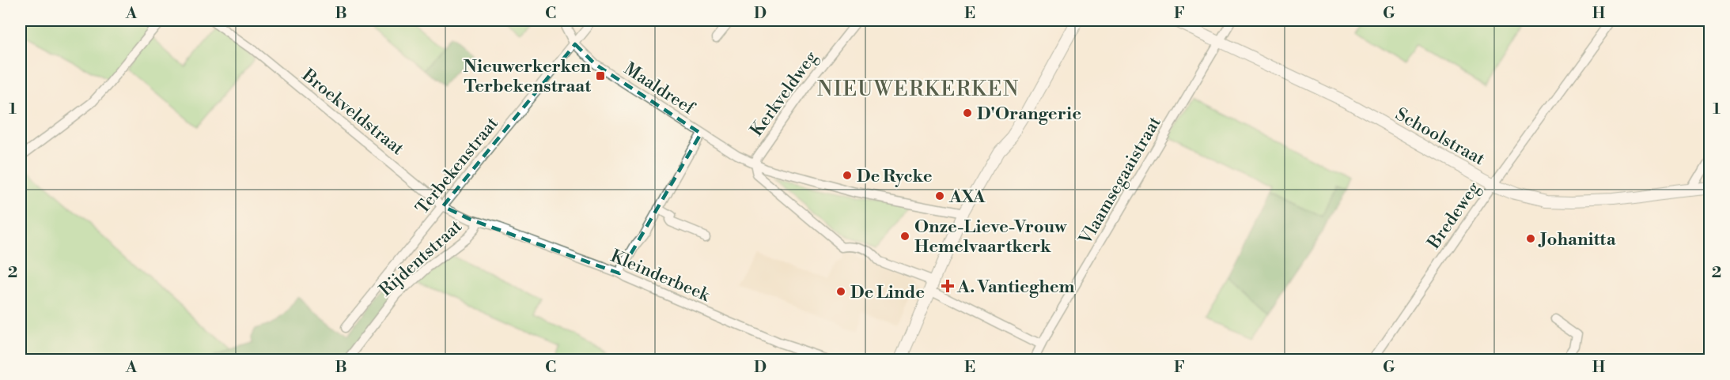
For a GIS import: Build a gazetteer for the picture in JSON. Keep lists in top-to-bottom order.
{
  "streets": {
    "street": [
      "Maaldreef",
      "Kerkveldweg",
      "Broekveldstraat",
      "Schoolstraat",
      "Terbekenstraat",
      "Vlaamsegaaistraat",
      "Bredeweg",
      "Rijdentstraat",
      "Kleinderbeek"
    ]
  },
  "crossings": [
    ["Maaldreef", "Kerkveldweg"],
    ["Maaldreef", "Terbekenstraat"],
    ["Broekveldstraat", "Terbekenstraat"],
    ["Broekveldstraat", "Rijdentstraat"],
    ["Broekveldstraat", "Kleinderbeek"],
    ["Schoolstraat", "Vlaamsegaaistraat"],
    ["Schoolstraat", "Bredeweg"],
    ["Rijdentstraat", "Kleinderbeek"]
  ],
  "districts": ["NIEUWERKERKEN"],
  "places": {
    "transit": ["Nieuwerkerken Terbekenstraat"],
    "other": [
      "D'Orangerie",
      "De Rycke",
      "AXA",
      "Onze-Lieve-Vrouw Hemelvaartkerk",
      "Johanitta",
      "De Linde"
    ],
    "health": ["A. Vantieghem"]
  },
  "grid": {
    "columns": [
      "A",
      "B",
      "C",
      "D",
      "E",
      "F",
      "G",
      "H"
    ],
    "rows": ["1", "2"]
  }
}
